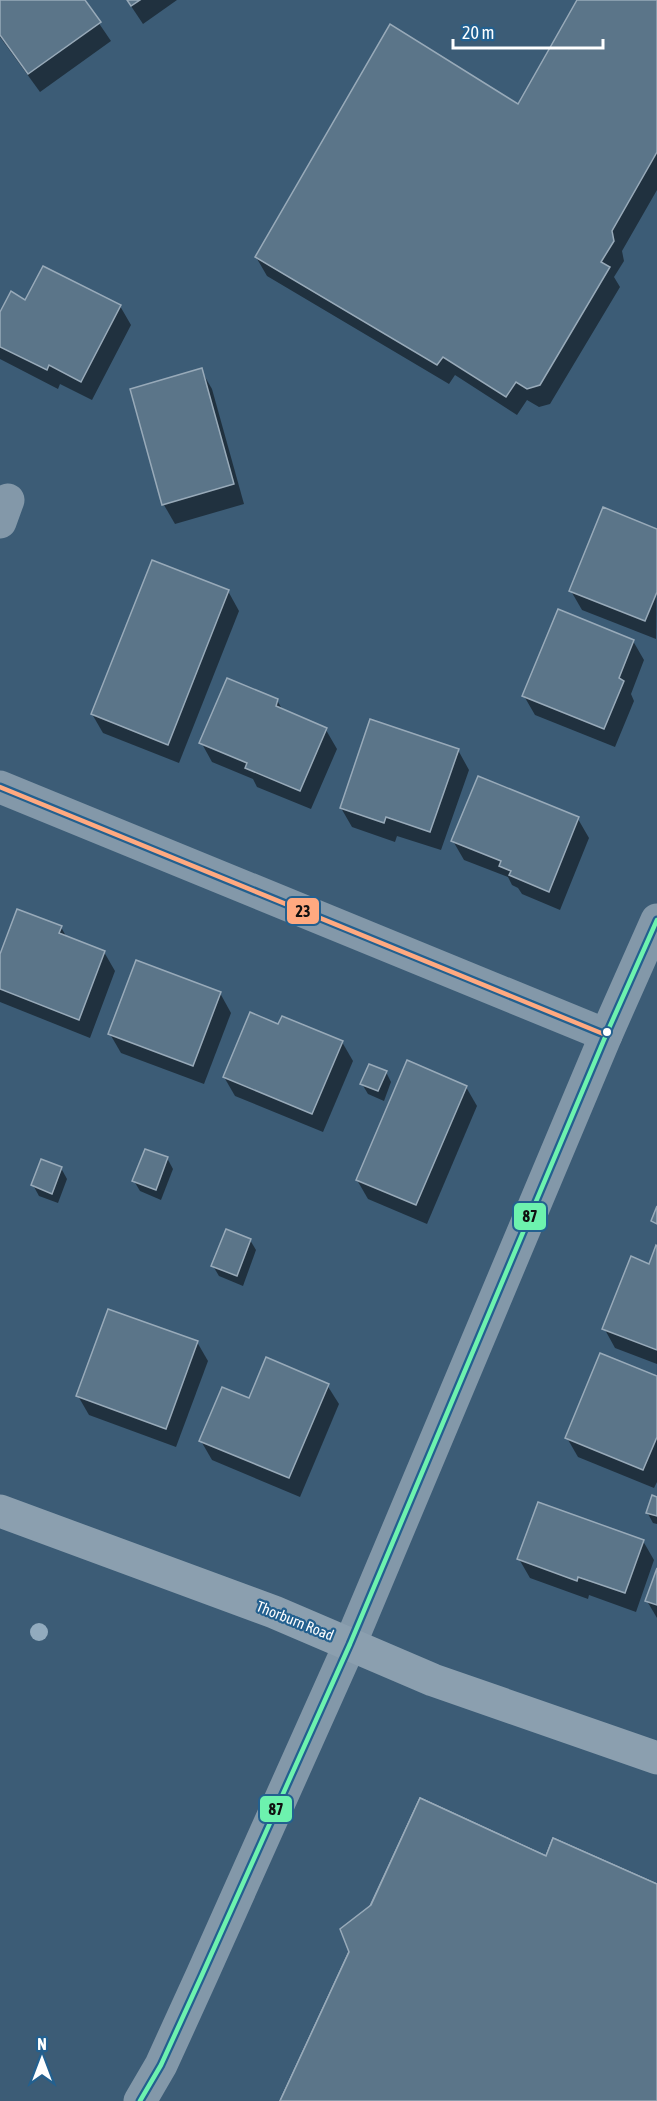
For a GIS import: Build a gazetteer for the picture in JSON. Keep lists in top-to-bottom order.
{
  "streets": {
    "main road": ["Thorburn Road"]
  },
  "lines": ["transit line 23", "transit line 87"],
  "scale_bar": "20 m",
  "north": "top"
}
